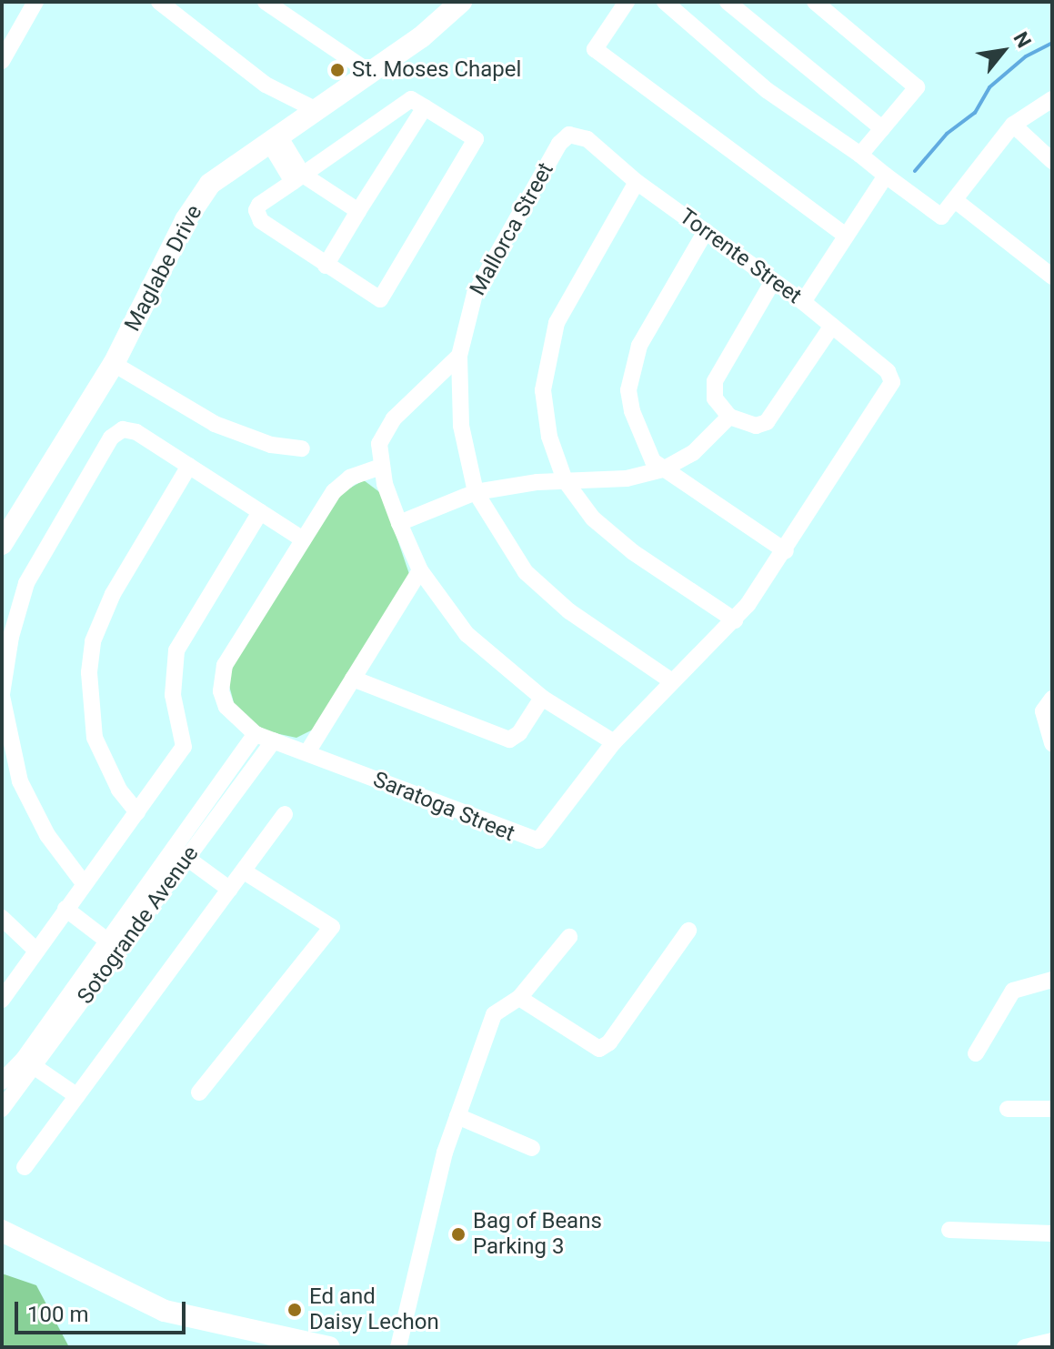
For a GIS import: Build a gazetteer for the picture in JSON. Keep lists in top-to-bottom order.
{
  "streets": {
    "main road": ["Maglabe Drive"],
    "street": [
      "Mallorca Street",
      "Torrente Street",
      "Saratoga Street",
      "Sotogrande Avenue"
    ]
  },
  "crossings": [
    ["Mallorca Street", "Torrente Street"],
    ["Mallorca Street", "Saratoga Street"],
    ["Torrente Street", "Saratoga Street"],
    ["Saratoga Street", "Sotogrande Avenue"]
  ],
  "places": ["St. Moses Chapel", "Bag of Beans Parking 3", "Ed and Daisy Lechon"],
  "scale_bar": "100 m",
  "north": "top right"
}
